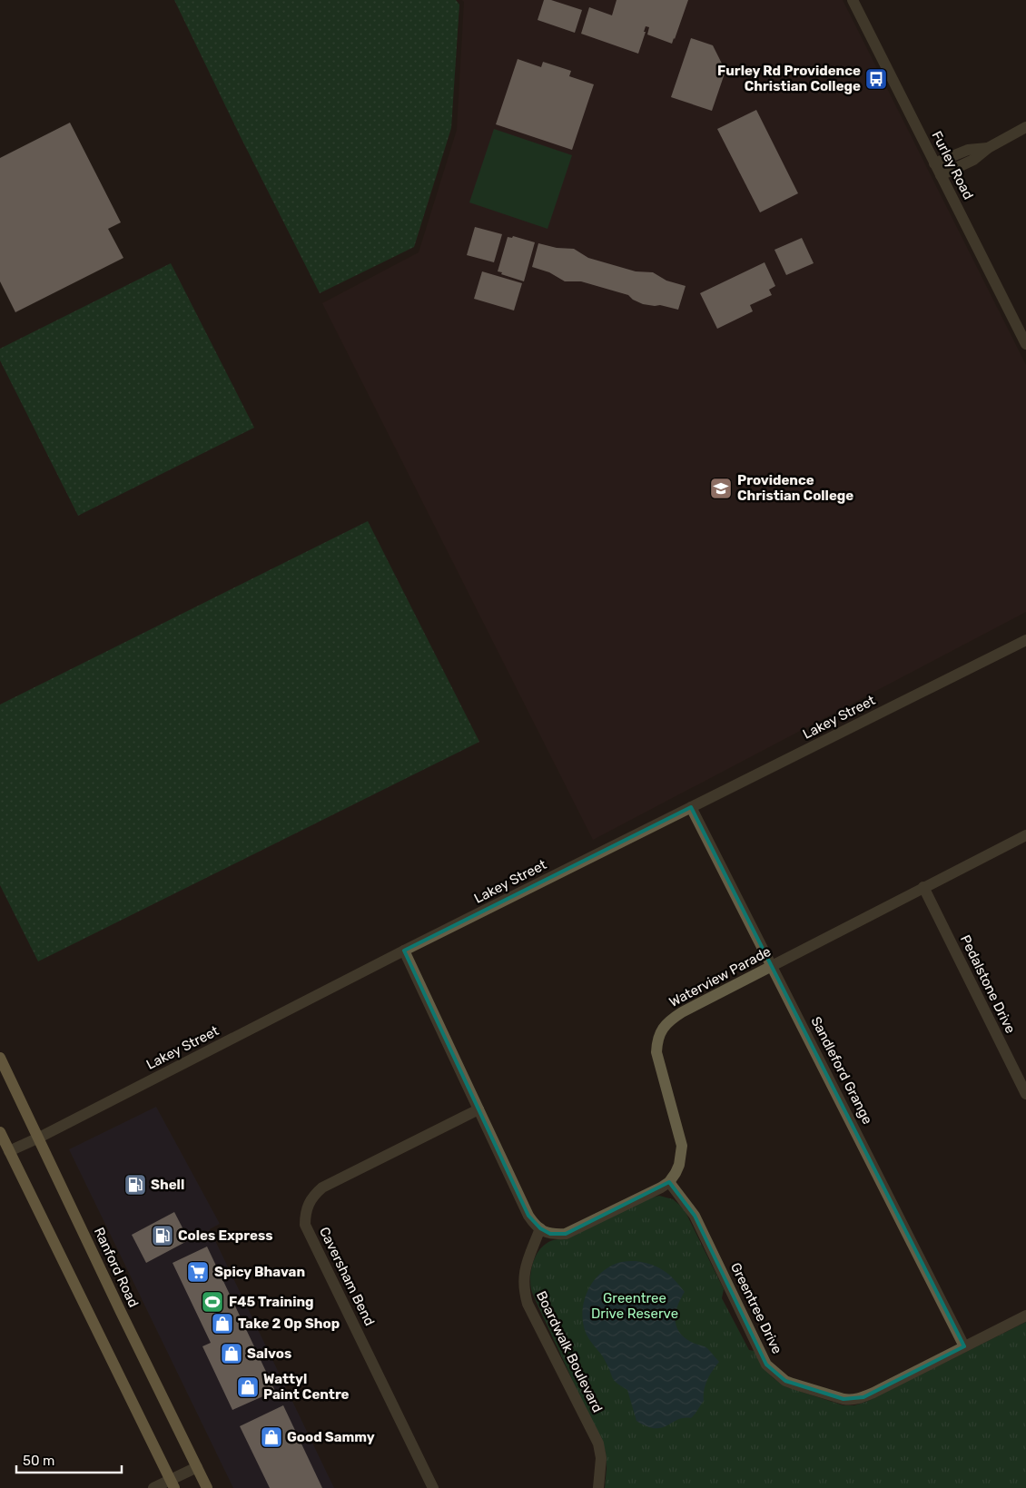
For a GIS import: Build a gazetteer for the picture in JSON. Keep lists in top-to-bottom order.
{
  "streets": {
    "main road": ["Ranford Road"],
    "street": [
      "Furley Road",
      "Lakey Street",
      "Waterview Parade",
      "Pedalstone Drive",
      "Sandleford Grange",
      "Caversham Bend",
      "Greentree Drive",
      "Boardwalk Boulevard"
    ]
  },
  "crossings": [
    ["Lakey Street", "Sandleford Grange"],
    ["Lakey Street", "Ranford Road"],
    ["Waterview Parade", "Pedalstone Drive"],
    ["Waterview Parade", "Sandleford Grange"],
    ["Waterview Parade", "Greentree Drive"],
    ["Sandleford Grange", "Greentree Drive"]
  ],
  "parks": ["Greentree Drive Reserve"],
  "places": {
    "bus stop": ["Furley Rd Providence Christian College"],
    "school or university": ["Providence Christian College"],
    "fuel station": ["Shell", "Coles Express"],
    "supermarket": ["Spicy Bhavan"],
    "sports": ["F45 Training"],
    "shop": [
      "Take 2 Op Shop",
      "Salvos",
      "Wattyl Paint Centre",
      "Good Sammy"
    ]
  },
  "scale_bar": "50 m"
}
